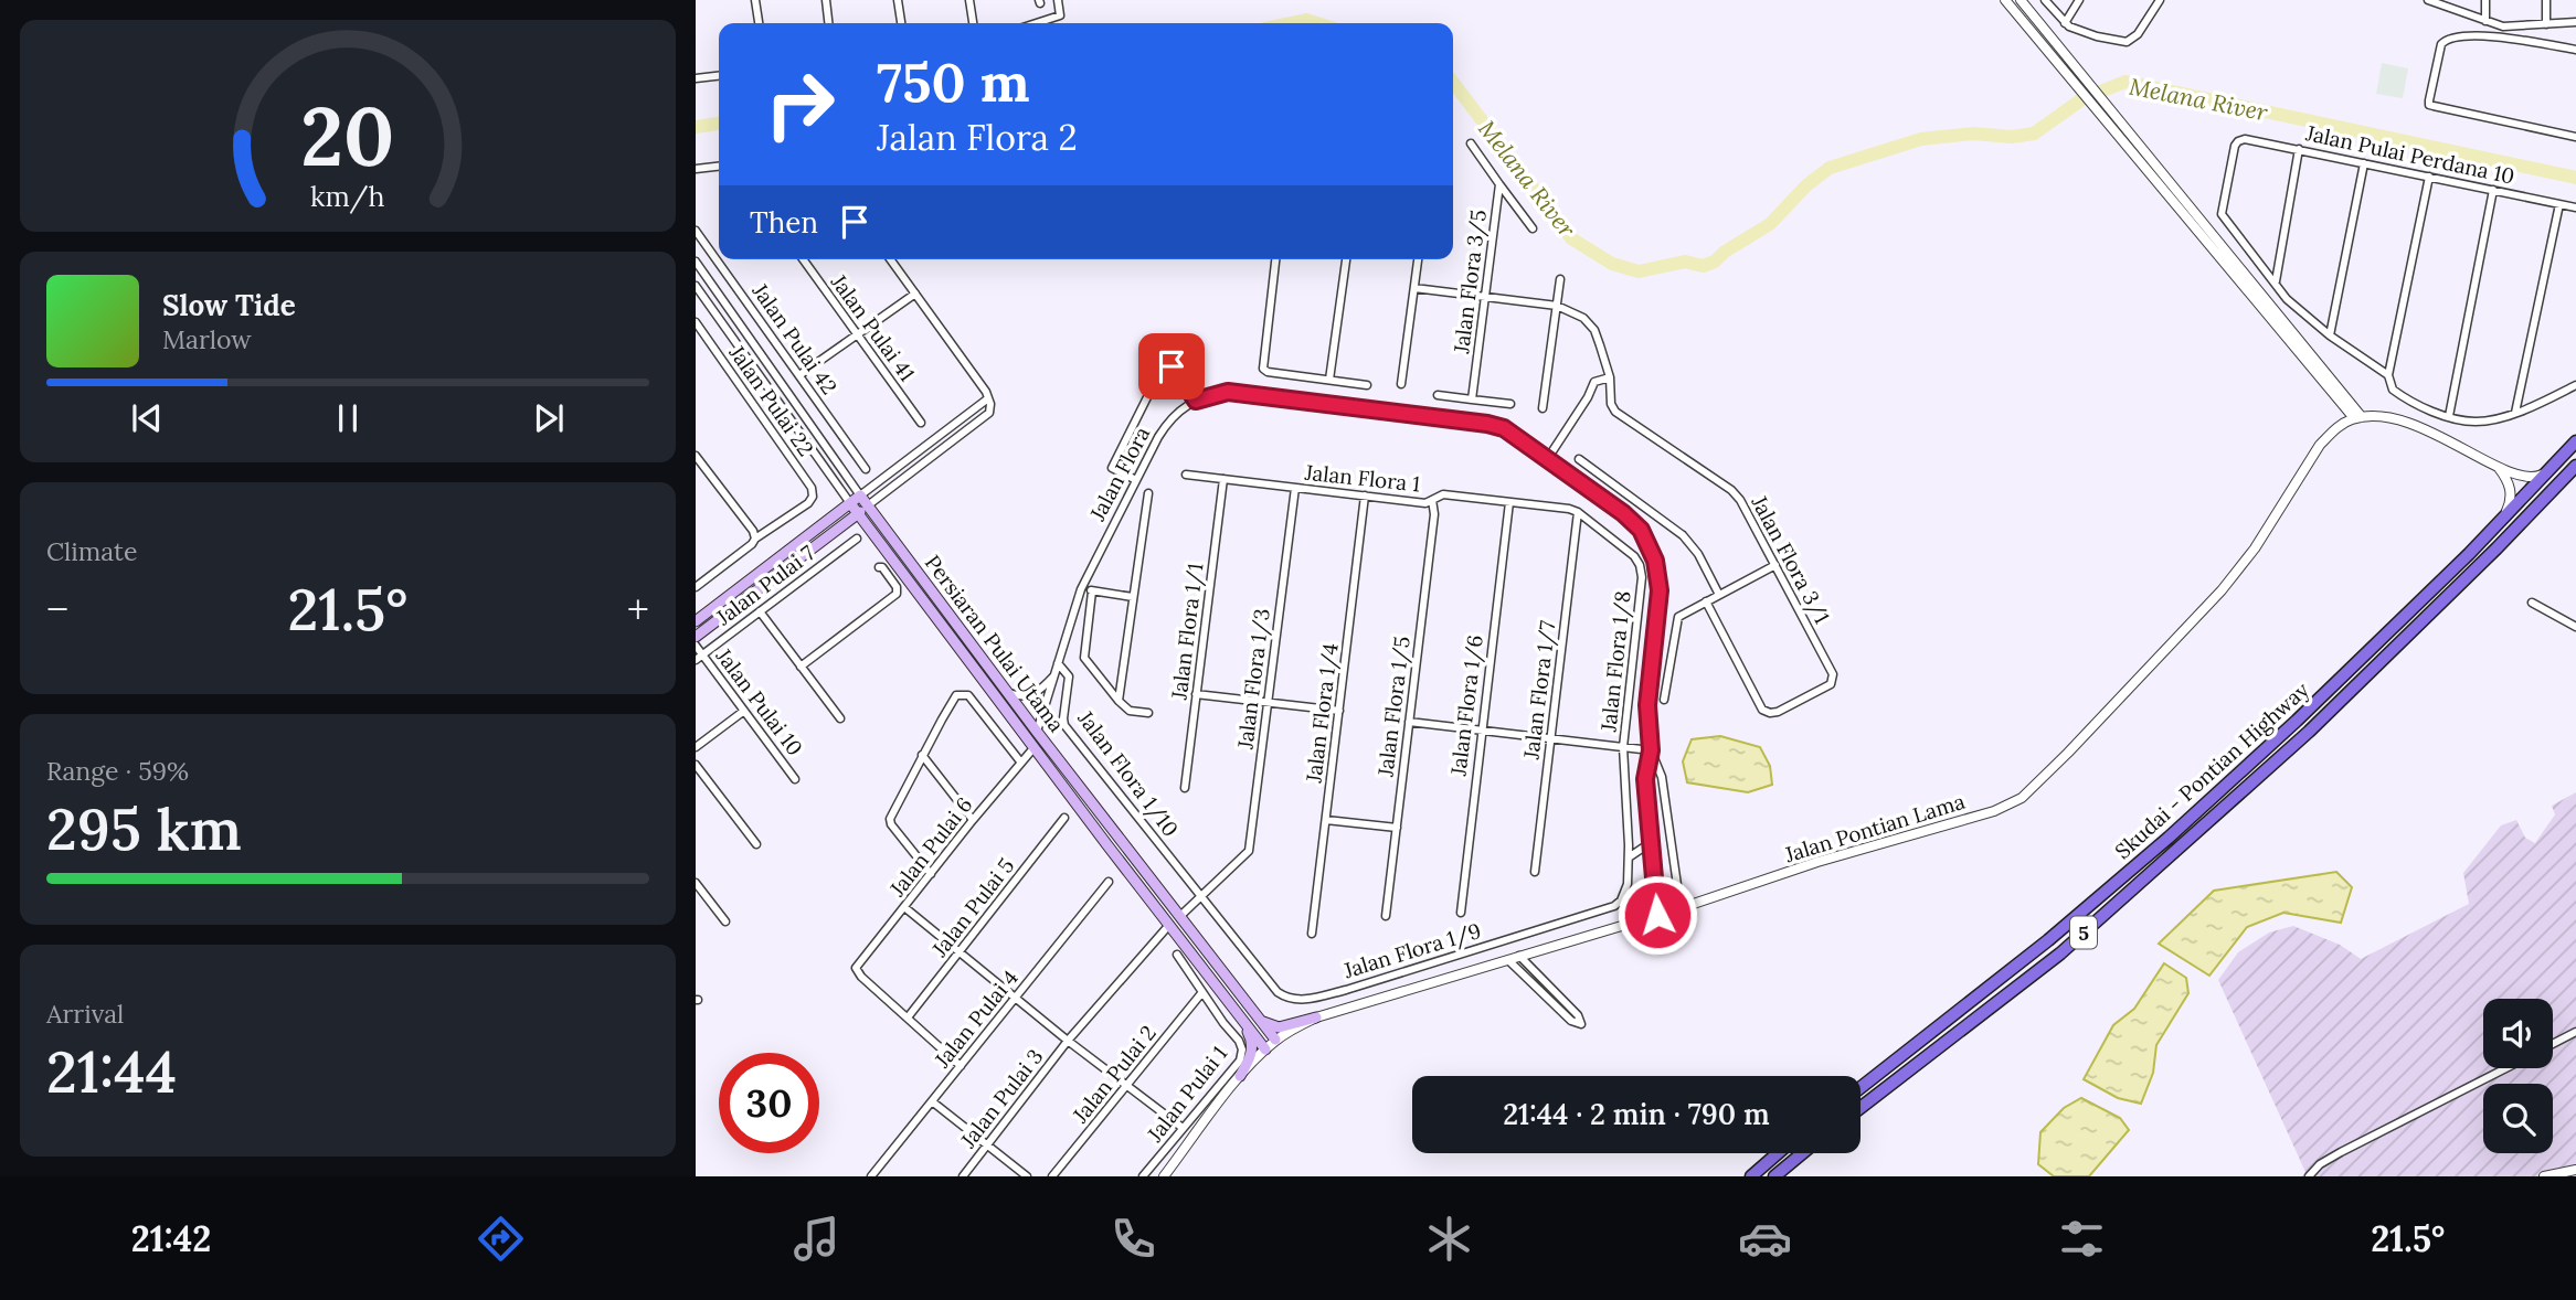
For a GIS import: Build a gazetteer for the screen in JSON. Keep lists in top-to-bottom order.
{
  "streets": {
    "highway": ["Skudai - Pontian Highway", "5"],
    "main road": ["Persiaran Pulai Utama"],
    "street": [
      "Jalan Pulai Perdana 10",
      "Jalan Flora 3/5",
      "Jalan Pulai 41",
      "Jalan Pulai 42",
      "Jalan Pulai 22",
      "Jalan Flora",
      "Jalan Flora 1",
      "Jalan Flora 3/1",
      "Jalan Pulai 7",
      "Jalan Flora 1/1",
      "Jalan Flora 1/8",
      "Jalan Flora 1/3",
      "Jalan Flora 1/7",
      "Jalan Pulai 10",
      "Jalan Flora 1/6",
      "Jalan Flora 1/5",
      "Jalan Flora 1/4",
      "Jalan Flora 1/10",
      "Jalan Pontian Lama",
      "Jalan Pulai 6",
      "Jalan Pulai 5",
      "Jalan Flora 1/9",
      "Jalan Pulai 4",
      "Jalan Pulai 2",
      "Jalan Pulai 1",
      "Jalan Pulai 3"
    ]
  },
  "crossings": [
    ["Jalan Flora", "Persiaran Pulai Utama"],
    ["Jalan Flora", "Jalan Flora 1/10"],
    ["Jalan Flora", "Jalan Pontian Lama"],
    ["Jalan Flora 1", "Jalan Flora 1/1"],
    ["Jalan Flora 1", "Jalan Flora 1/8"],
    ["Jalan Flora 1", "Jalan Flora 1/3"],
    ["Jalan Flora 1", "Jalan Flora 1/7"],
    ["Jalan Flora 1", "Jalan Flora 1/6"],
    ["Jalan Flora 1", "Jalan Flora 1/5"],
    ["Jalan Flora 1", "Jalan Flora 1/4"],
    ["Jalan Pulai 7", "Jalan Pulai 10"],
    ["Persiaran Pulai Utama", "Jalan Flora 1/3"],
    ["Persiaran Pulai Utama", "Jalan Pontian Lama"],
    ["Persiaran Pulai Utama", "Jalan Pulai 6"],
    ["Persiaran Pulai Utama", "Jalan Pulai 3"],
    ["Jalan Flora 1/8", "Jalan Flora 1/9"],
    ["Jalan Flora 1/3", "Jalan Flora 1/10"],
    ["Jalan Flora 1/3", "Jalan Flora 1/9"],
    ["Skudai - Pontian Highway", "Jalan Pontian Lama"],
    ["Jalan Flora 1/10", "Jalan Flora 1/9"],
    ["Jalan Pulai 6", "Jalan Pulai 5"],
    ["Jalan Pulai 6", "Jalan Pulai 3"],
    ["Jalan Pulai 5", "Jalan Pulai 3"],
    ["Jalan Pulai 4", "Jalan Pulai 3"],
    ["Jalan Pulai 2", "Jalan Pulai 1"]
  ],
  "water": ["Melana River"],
  "page": {
    "turn": ["750 m", "Jalan Flora 2"],
    "then": "Then",
    "song": ["Slow Tide", "Marlow"],
    "tile": [
      "Climate",
      ["Range · 59%", "295 km"],
      ["Arrival", "21:44"]
    ],
    "heat": ["−", "21.5°", "+"],
    "limit": "30",
    "trip": "21:44 · 2 min · 790 m",
    "tabs": ["21:42", "21.5°"],
    "gauge": ["20", "km/h"]
  }
}
